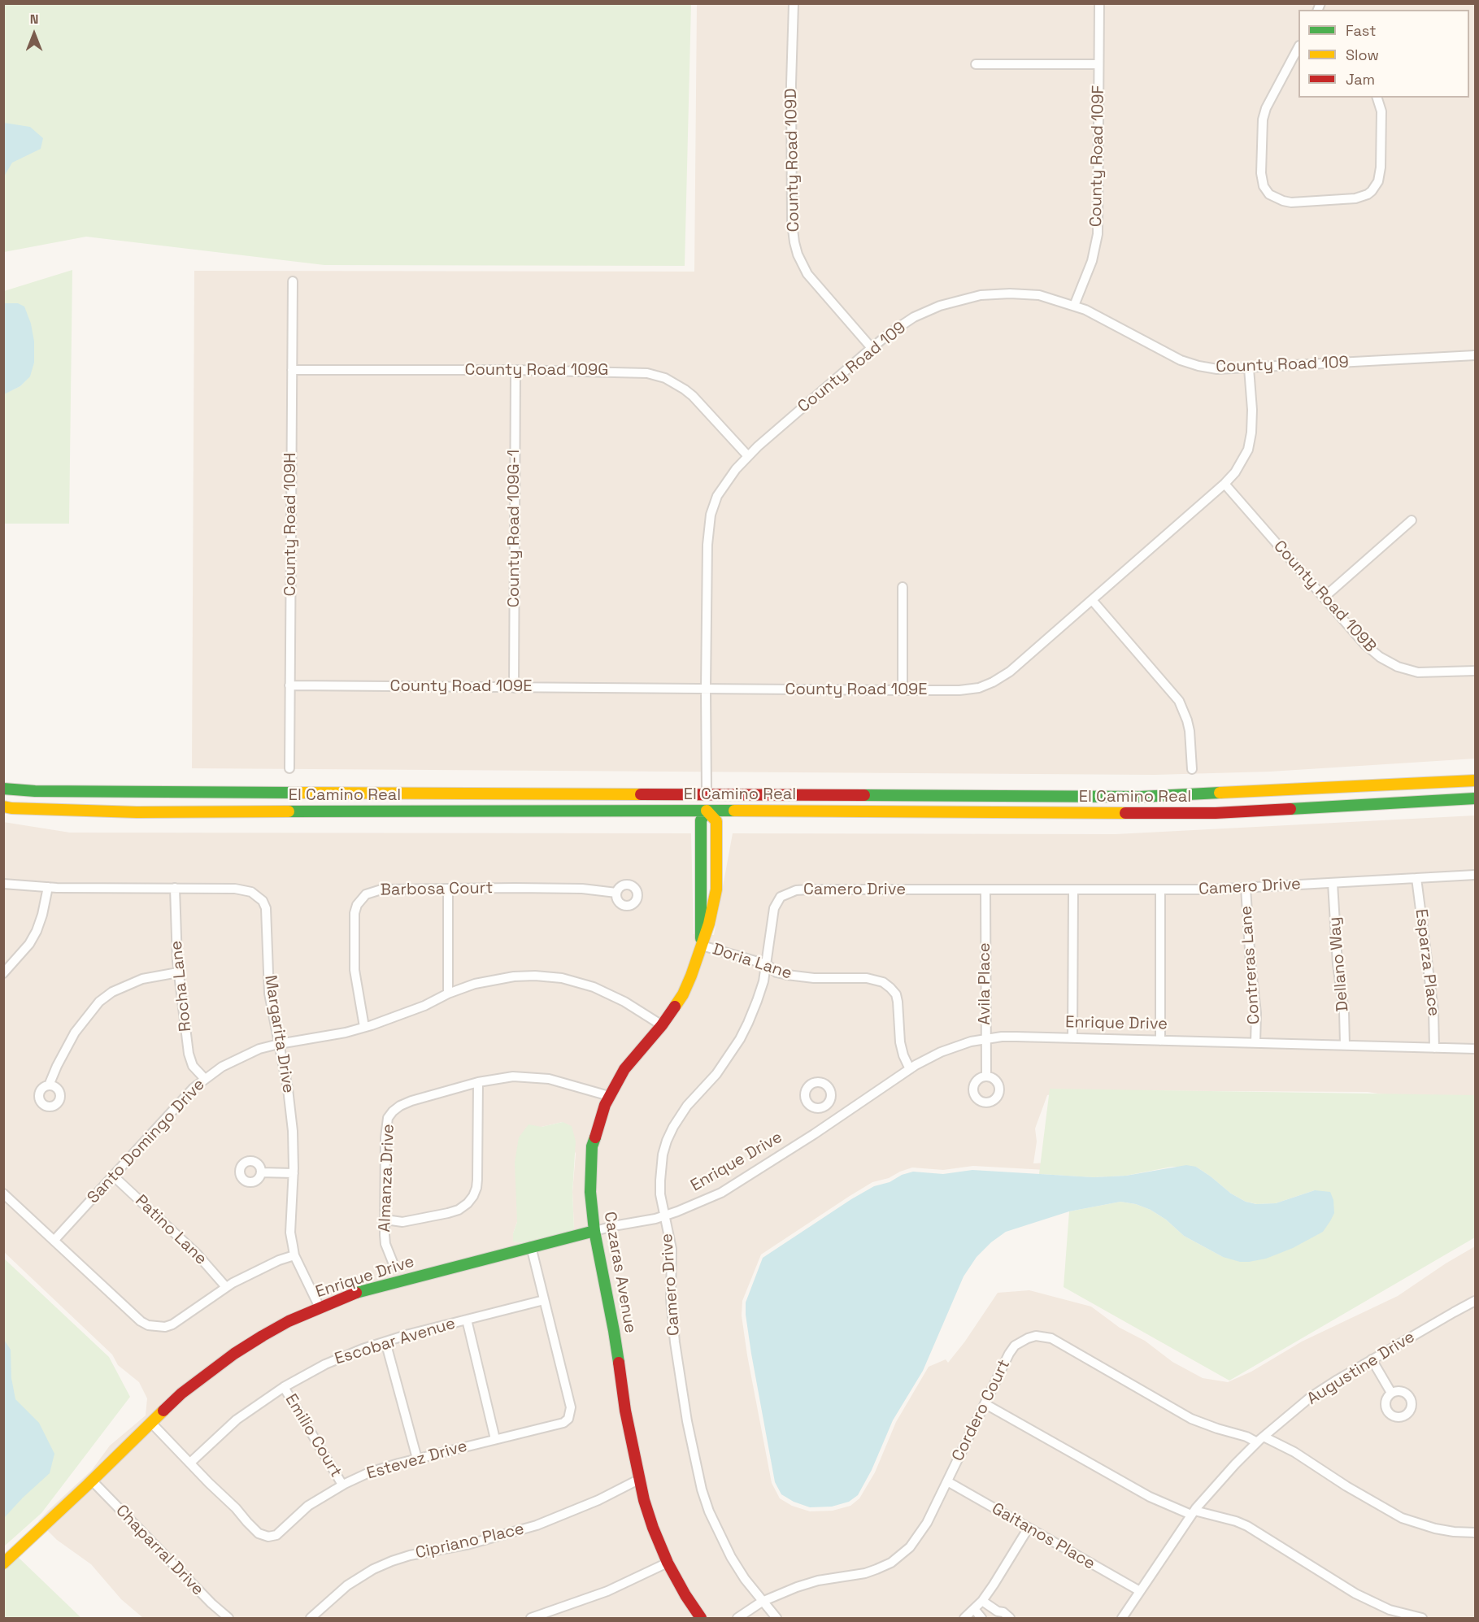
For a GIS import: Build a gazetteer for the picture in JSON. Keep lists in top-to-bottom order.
{
  "streets": {
    "main road": ["El Camino Real", "Enrique Drive", "Cazaras Avenue"],
    "street": [
      "County Road 109F",
      "County Road 109D",
      "County Road 109",
      "County Road 109G",
      "County Road 109H",
      "County Road 109G-1",
      "County Road 109B",
      "County Road 109E",
      "Camero Drive",
      "Barbosa Court",
      "Doria Lane",
      "Esparza Place",
      "Dellano Way",
      "Contreras Lane",
      "Avila Place",
      "Rocha Lane",
      "Margarita Drive",
      "Santo Domingo Drive",
      "Almanza Drive",
      "Patino Lane",
      "Escobar Avenue",
      "Augustine Drive",
      "Cordero Court",
      "Emilio Court",
      "Estevez Drive",
      "Gaitanos Place",
      "Cipriano Place",
      "Chaparral Drive"
    ]
  },
  "crossings": [
    ["County Road 109F", "County Road 109"],
    ["County Road 109D", "County Road 109"],
    ["County Road 109", "County Road 109G"],
    ["County Road 109", "County Road 109E"],
    ["County Road 109", "El Camino Real"],
    ["County Road 109G", "County Road 109H"],
    ["County Road 109G", "County Road 109G-1"],
    ["County Road 109H", "County Road 109E"],
    ["County Road 109G-1", "County Road 109E"],
    ["County Road 109B", "County Road 109E"],
    ["El Camino Real", "Cazaras Avenue"],
    ["Camero Drive", "Doria Lane"],
    ["Camero Drive", "Esparza Place"],
    ["Camero Drive", "Dellano Way"],
    ["Camero Drive", "Contreras Lane"],
    ["Camero Drive", "Avila Place"],
    ["Camero Drive", "Enrique Drive"],
    ["Camero Drive", "Cordero Court"],
    ["Barbosa Court", "Santo Domingo Drive"],
    ["Doria Lane", "Enrique Drive"],
    ["Doria Lane", "Cazaras Avenue"],
    ["Esparza Place", "Enrique Drive"],
    ["Dellano Way", "Enrique Drive"],
    ["Contreras Lane", "Enrique Drive"],
    ["Avila Place", "Enrique Drive"],
    ["Rocha Lane", "Margarita Drive"],
    ["Rocha Lane", "Santo Domingo Drive"],
    ["Enrique Drive", "Margarita Drive"],
    ["Enrique Drive", "Cazaras Avenue"],
    ["Enrique Drive", "Estevez Drive"],
    ["Enrique Drive", "Chaparral Drive"],
    ["Margarita Drive", "Santo Domingo Drive"],
    ["Santo Domingo Drive", "Patino Lane"],
    ["Santo Domingo Drive", "Cazaras Avenue"],
    ["Almanza Drive", "Cazaras Avenue"],
    ["Cazaras Avenue", "Cipriano Place"],
    ["Escobar Avenue", "Emilio Court"],
    ["Escobar Avenue", "Estevez Drive"],
    ["Augustine Drive", "Cordero Court"],
    ["Augustine Drive", "Gaitanos Place"],
    ["Cordero Court", "Gaitanos Place"],
    ["Emilio Court", "Estevez Drive"]
  ],
  "legend": ["Fast", "Slow", "Jam"],
  "north": "top"
}
